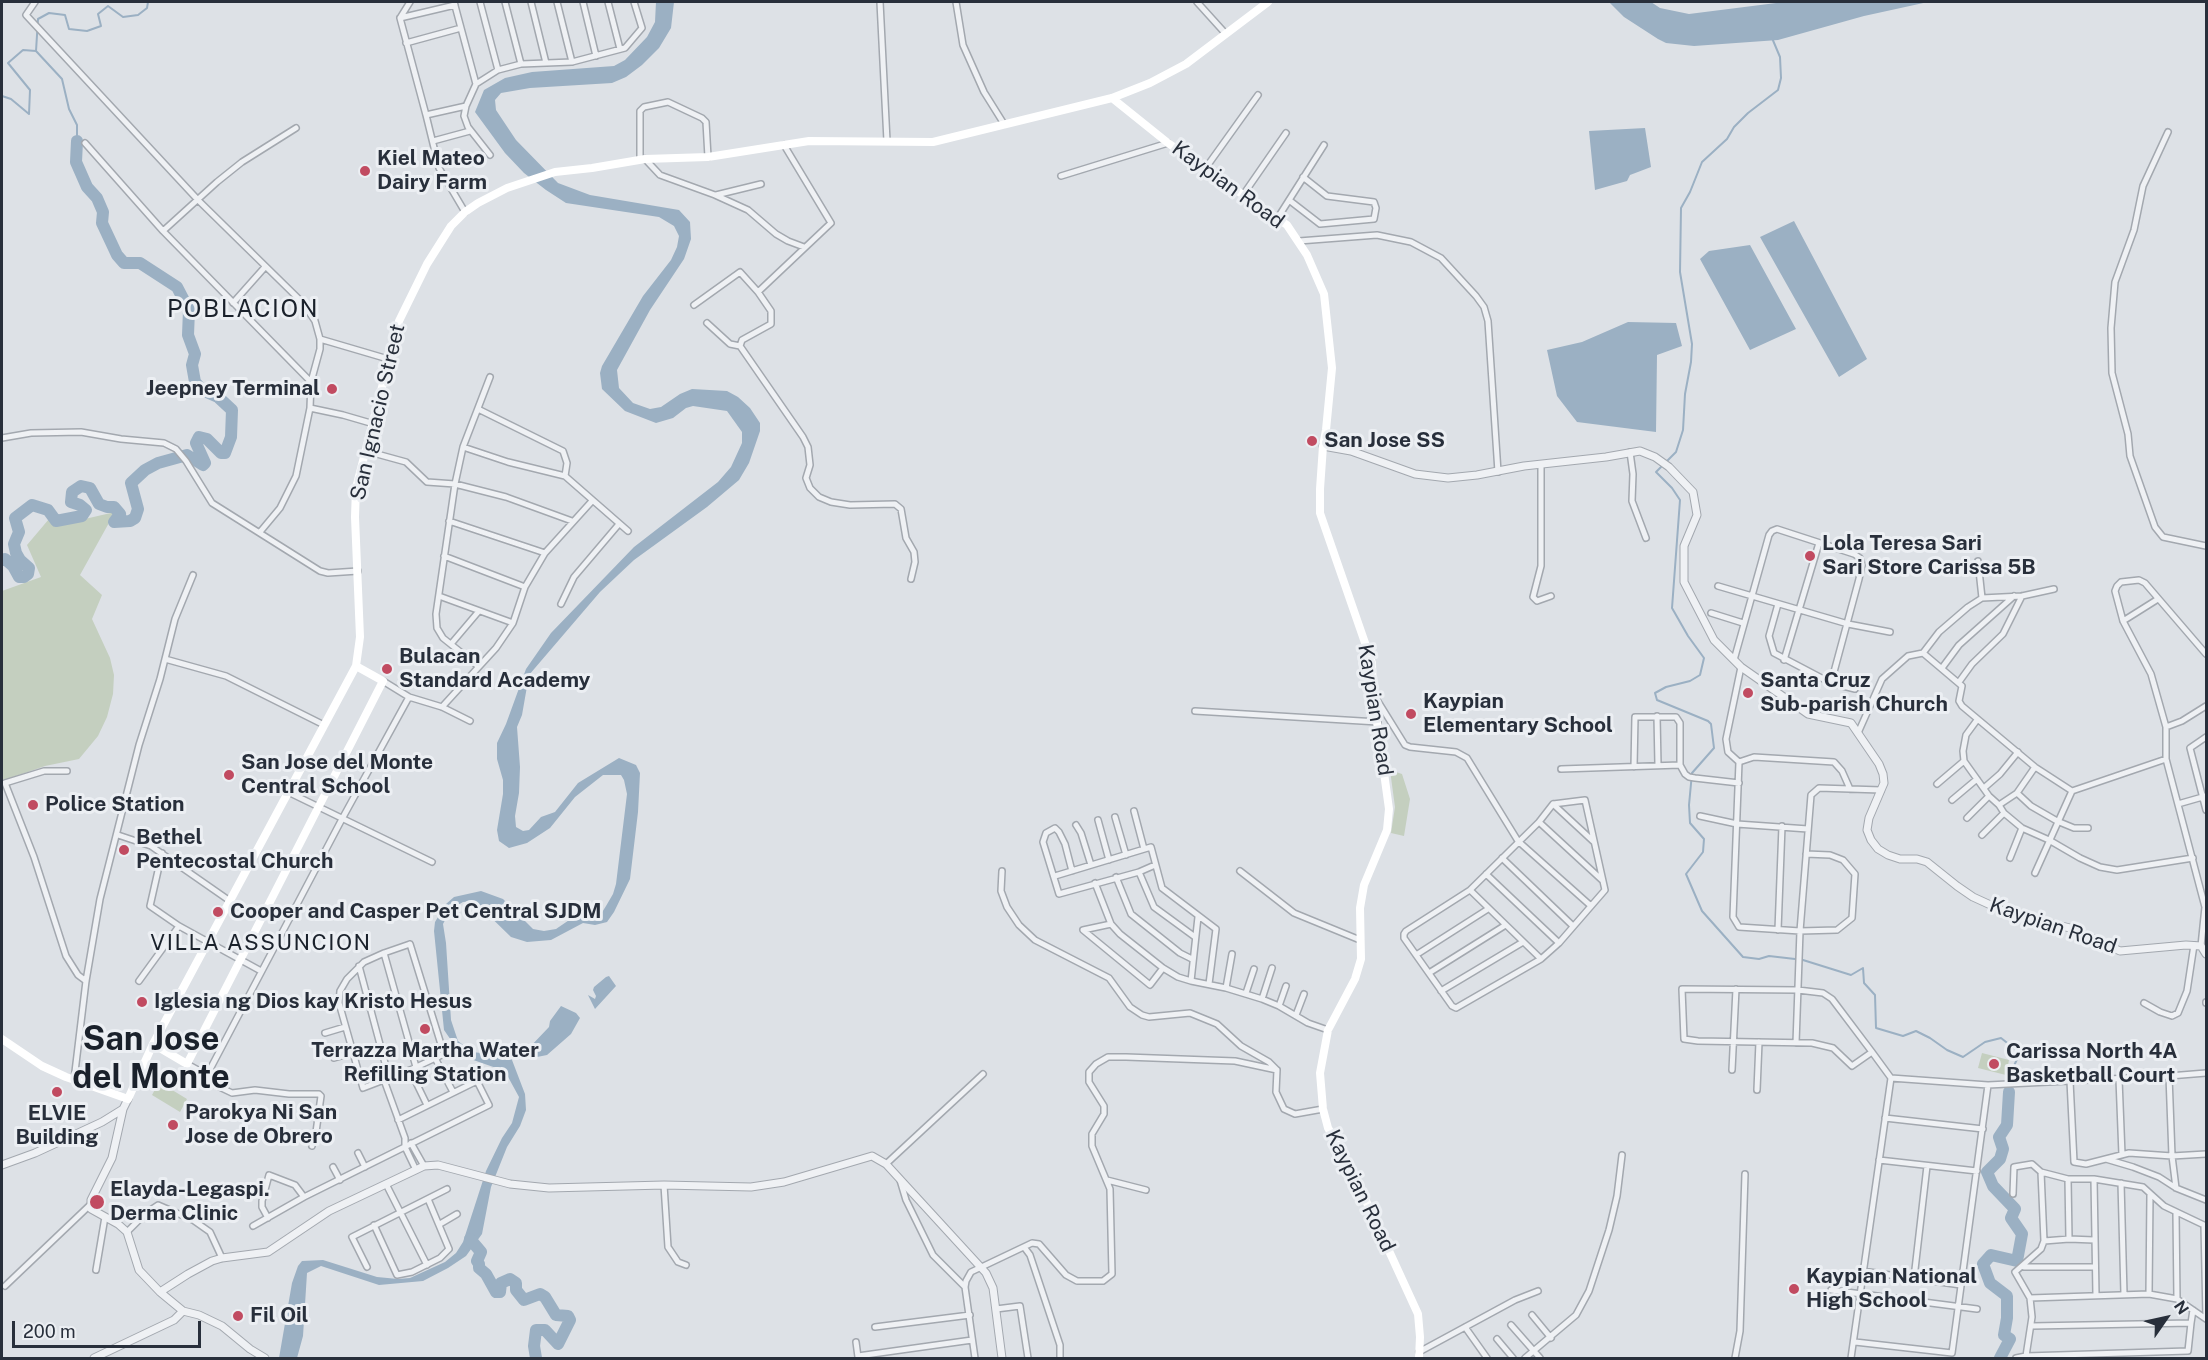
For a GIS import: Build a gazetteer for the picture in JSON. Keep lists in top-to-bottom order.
{
  "streets": {
    "main road": ["Kaypian Road", "San Ignacio Street"]
  },
  "crossings": [
    ["Kaypian Road", "San Ignacio Street"]
  ],
  "districts": ["POBLACION", "VILLA ASSUNCION", "San Jose del Monte"],
  "places": [
    "Kiel Mateo Dairy Farm",
    "Jeepney Terminal",
    "San Jose SS",
    "Lola Teresa Sari Sari Store Carissa 5B",
    "Bulacan Standard Academy",
    "Santa Cruz Sub-parish Church",
    "Kaypian Elementary School",
    "San Jose del Monte Central School",
    "Police Station",
    "Bethel Pentecostal Church",
    "Cooper and Casper Pet Central SJDM",
    "Iglesia ng Dios kay Kristo Hesus",
    "Terrazza Martha Water Refilling Station",
    "Carissa North 4A Basketball Court",
    "ELVIE Building",
    "Parokya Ni San Jose de Obrero",
    "Elayda-Legaspi. Derma Clinic",
    "Kaypian National High School",
    "Fil Oil"
  ],
  "scale_bar": "200 m",
  "north": "top right"
}
